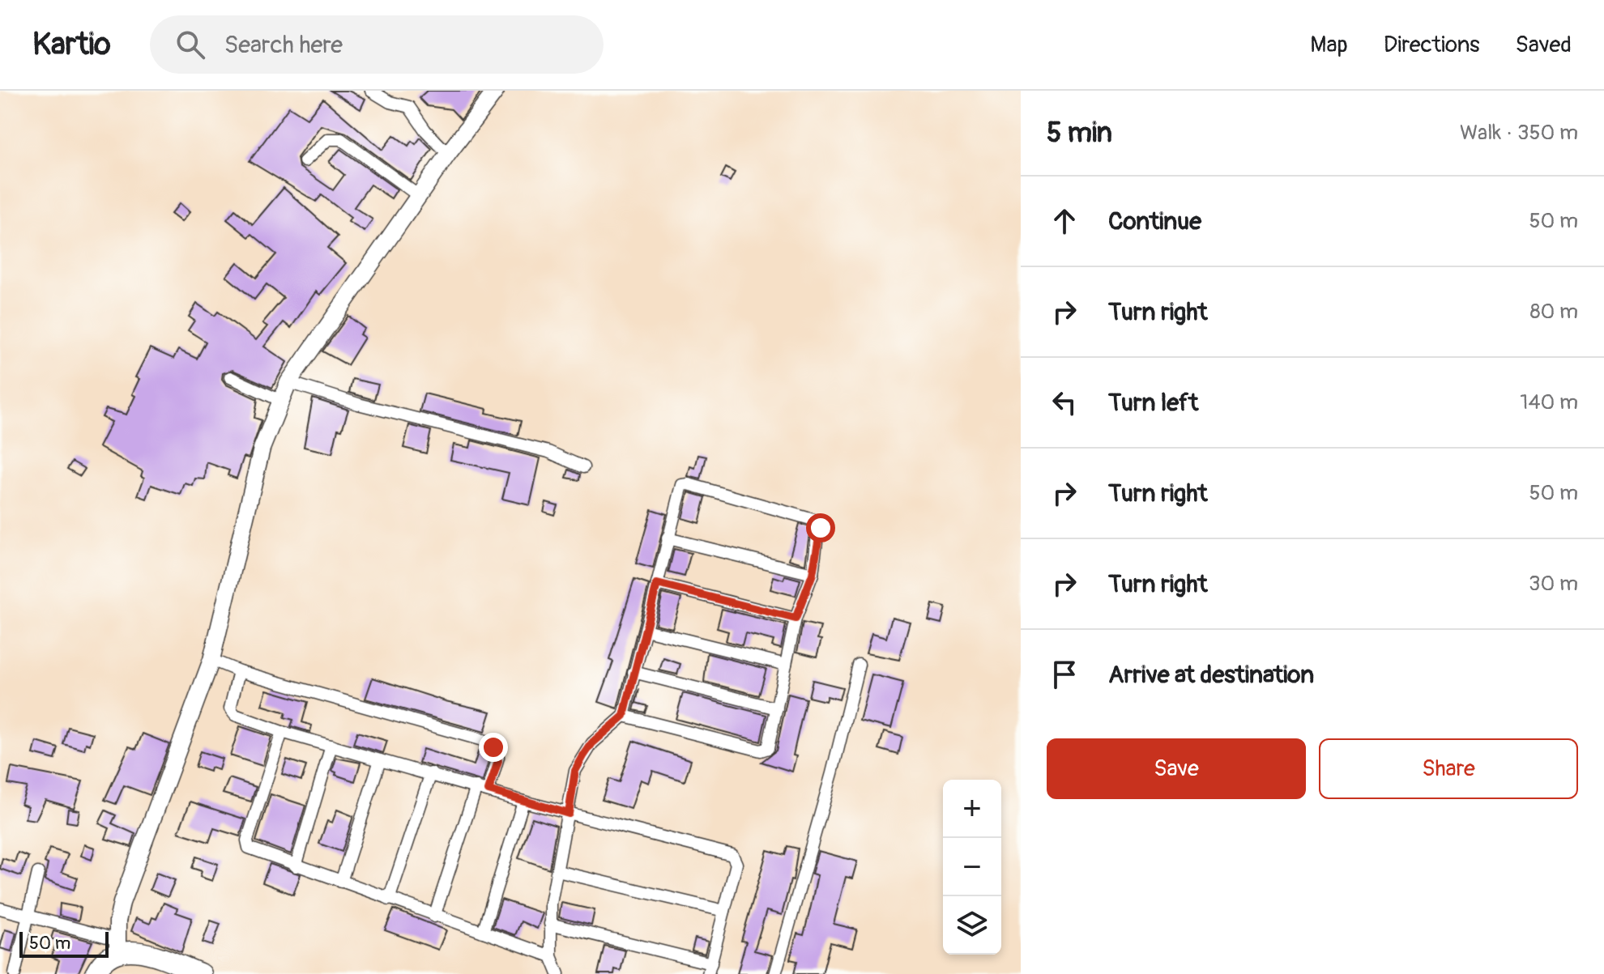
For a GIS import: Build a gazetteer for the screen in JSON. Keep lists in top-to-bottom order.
{
  "scale_bar": "50 m",
  "page": {
    "header": "Kartio",
    "search": "Search here",
    "nav": ["Map", "Directions", "Saved"],
    "heading": ["5 min", "Walk · 350 m"],
    "list": [
      ["Continue", "50 m"],
      ["Turn right", "80 m"],
      ["Turn left", "140 m"],
      ["Turn right", "50 m"],
      ["Turn right", "30 m"],
      "Arrive at destination"
    ],
    "buttons": ["Save", "Share"],
    "map_buttons": ["+", "−"],
    "scale": "50 m"
  }
}
